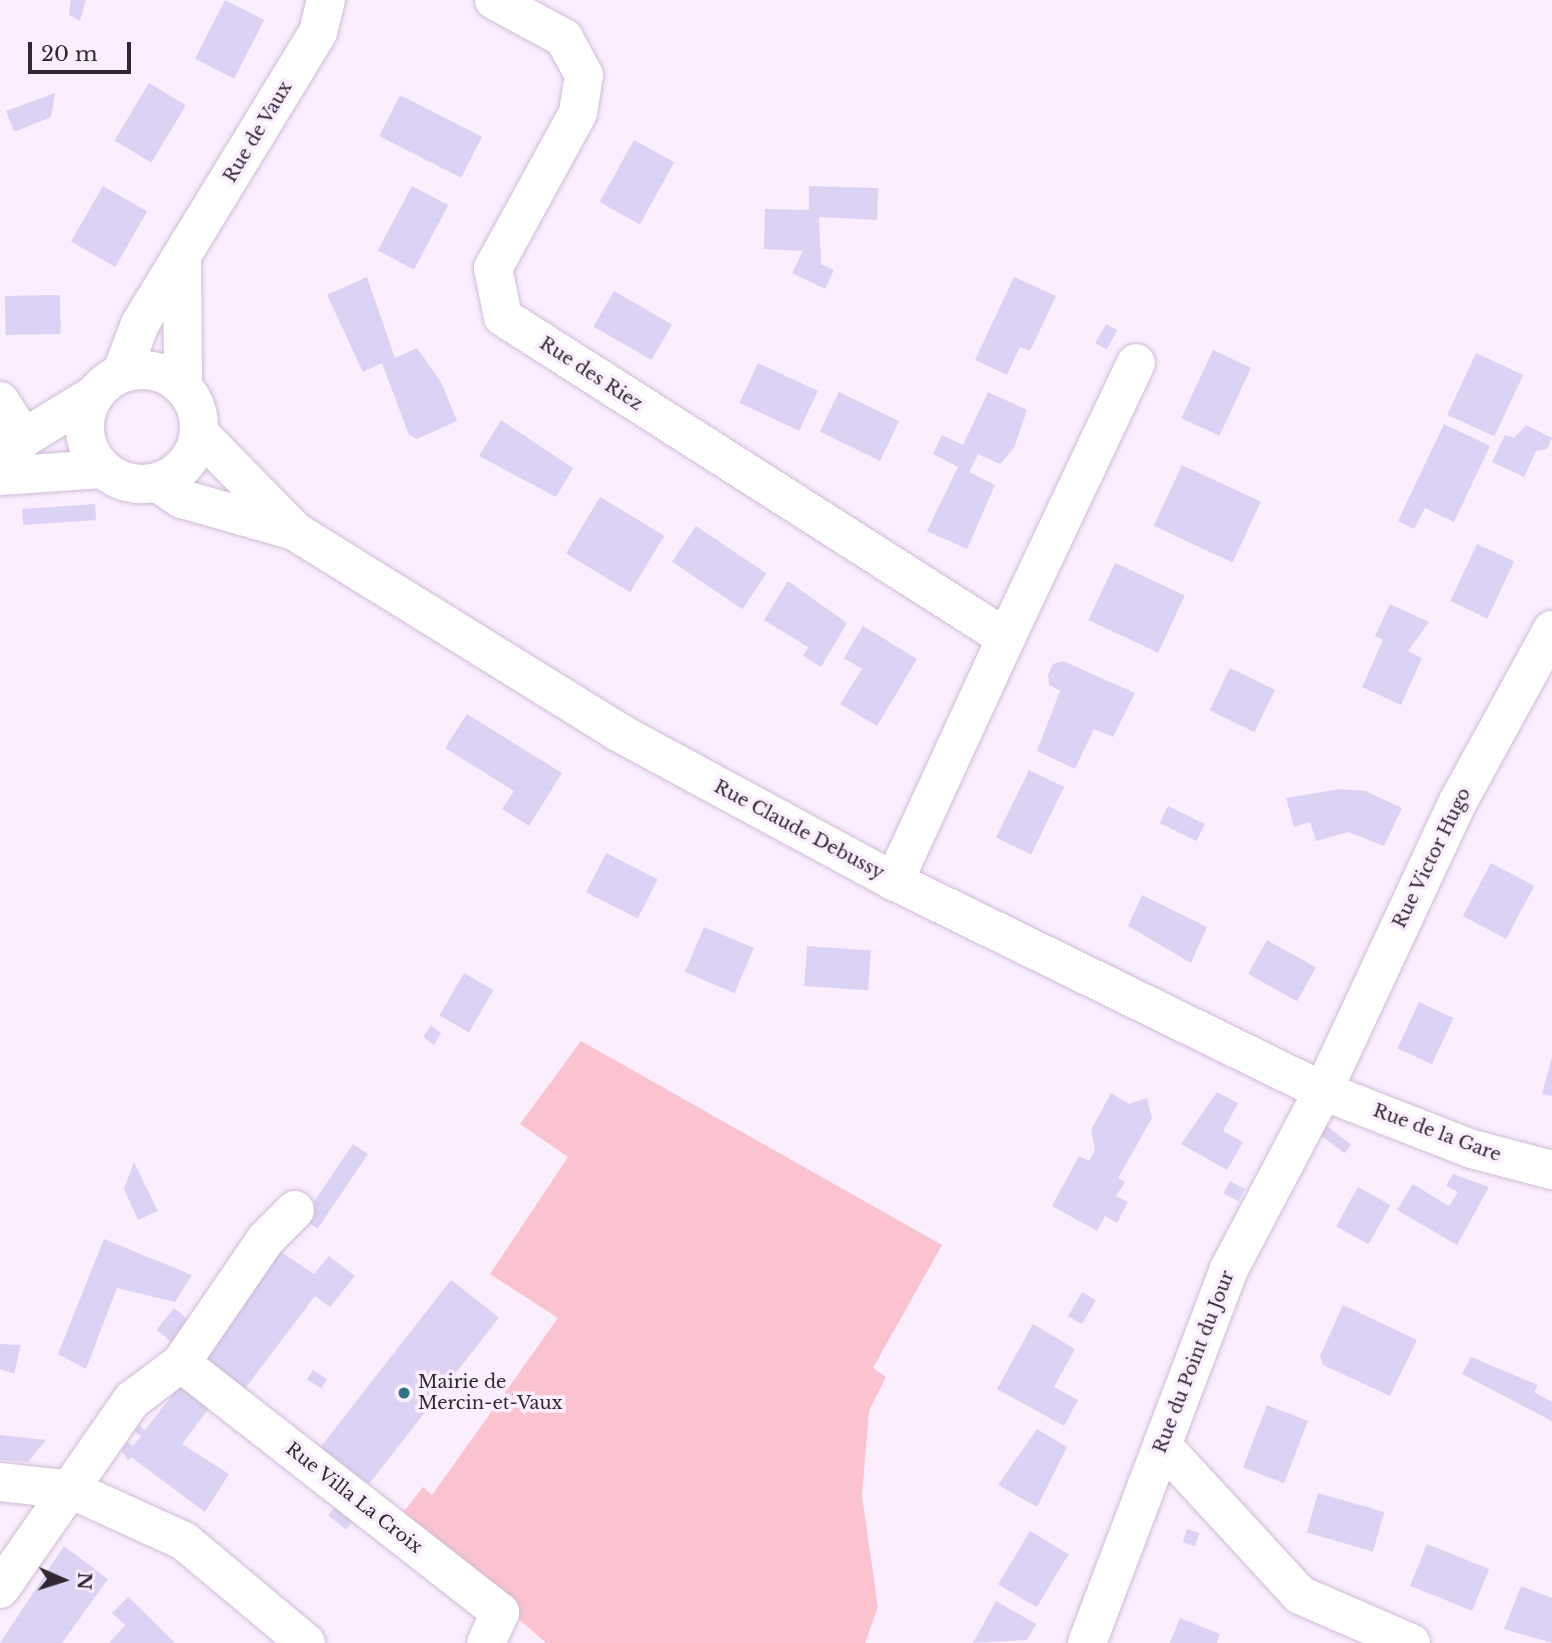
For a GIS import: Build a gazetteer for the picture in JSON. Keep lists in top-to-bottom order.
{
  "streets": {
    "street": [
      "Rue de Vaux",
      "Rue des Riez",
      "Rue Claude Debussy",
      "Rue Victor Hugo",
      "Rue de la Gare",
      "Rue du Point du Jour",
      "Rue Villa La Croix"
    ]
  },
  "crossings": [
    ["Rue Claude Debussy", "Rue Victor Hugo"],
    ["Rue Claude Debussy", "Rue de la Gare"],
    ["Rue Claude Debussy", "Rue du Point du Jour"],
    ["Rue Victor Hugo", "Rue de la Gare"],
    ["Rue Victor Hugo", "Rue du Point du Jour"],
    ["Rue de la Gare", "Rue du Point du Jour"]
  ],
  "places": ["Mairie de Mercin-et-Vaux"],
  "scale_bar": "20 m",
  "north": "right"
}
